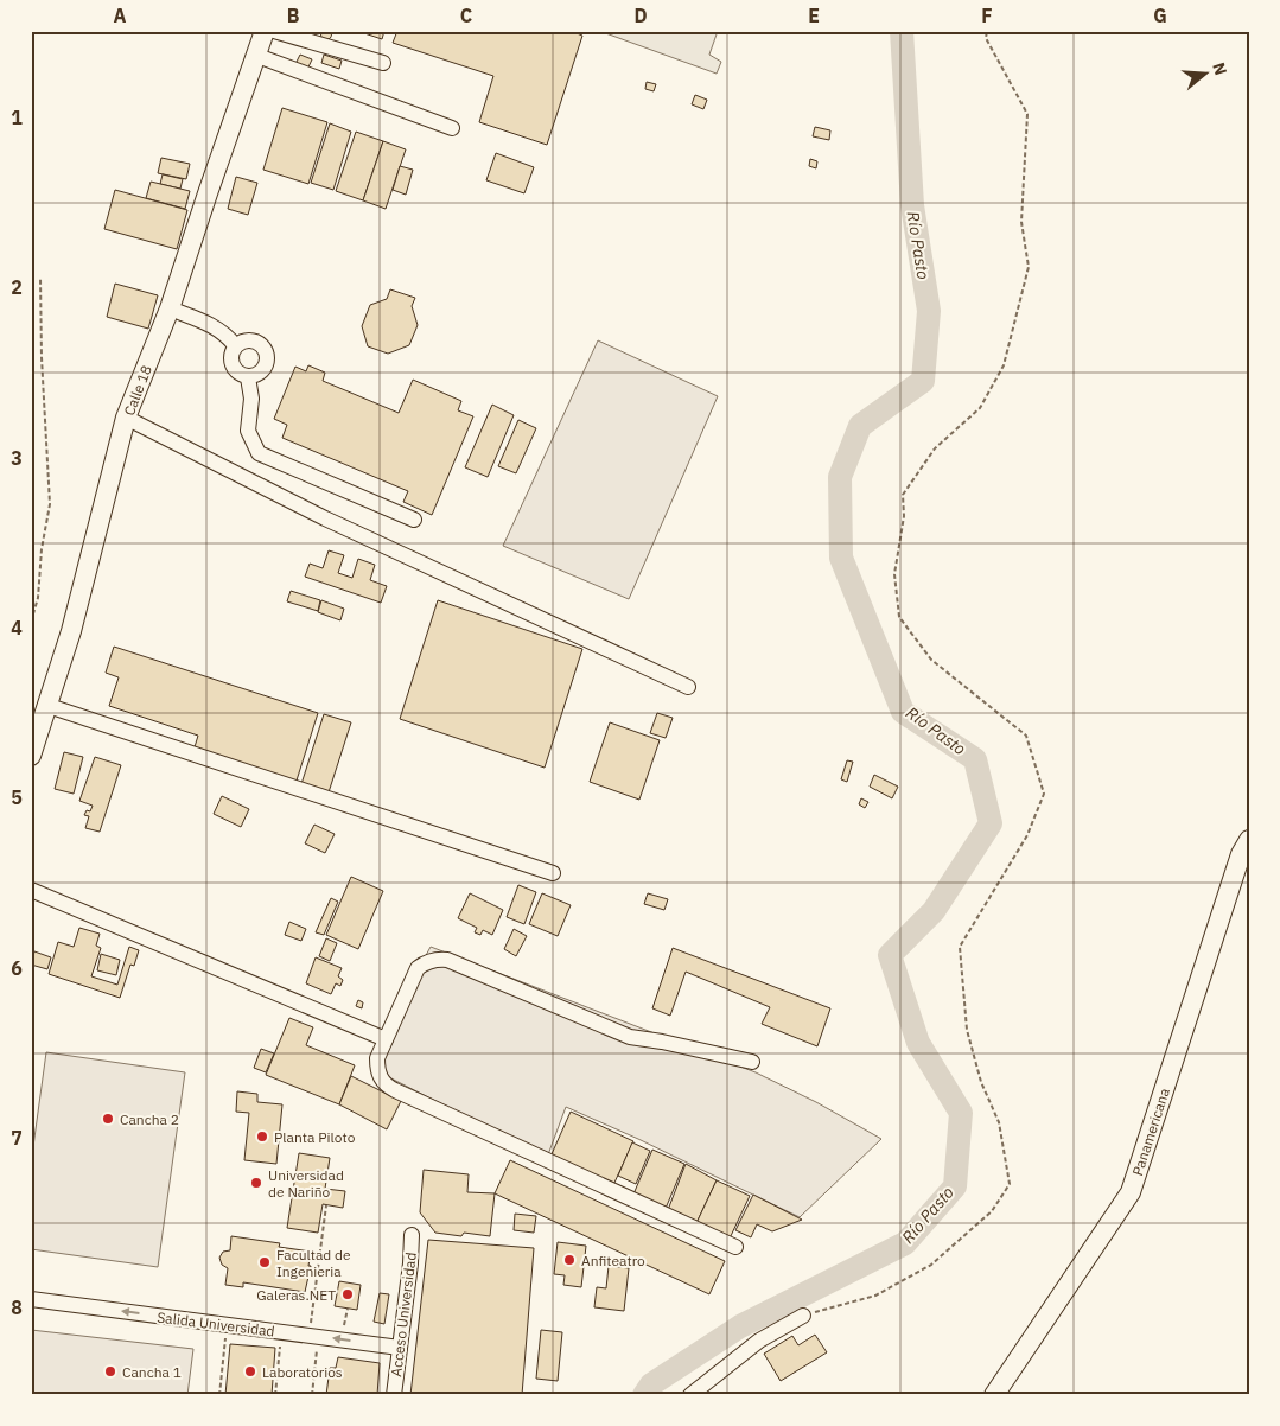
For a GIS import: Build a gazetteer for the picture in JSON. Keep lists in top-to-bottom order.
{
  "streets": {
    "main road": ["Calle 18", "Panamericana"],
    "street": ["Acceso Universidad", "Salida Universidad"]
  },
  "crossings": [
    ["Acceso Universidad", "Salida Universidad"]
  ],
  "one_way": ["Salida Universidad"],
  "water": ["Río Pasto"],
  "places": [
    "Cancha 2",
    "Planta Piloto",
    "Universidad de Nariño",
    "Anfiteatro",
    "Facultad de Ingenieria",
    "Galeras.NET",
    "Cancha 1",
    "Laboratorios"
  ],
  "north": "right",
  "grid": {
    "columns": [
      "A",
      "B",
      "C",
      "D",
      "E",
      "F",
      "G"
    ],
    "rows": [
      "1",
      "2",
      "3",
      "4",
      "5",
      "6",
      "7",
      "8"
    ]
  }
}
